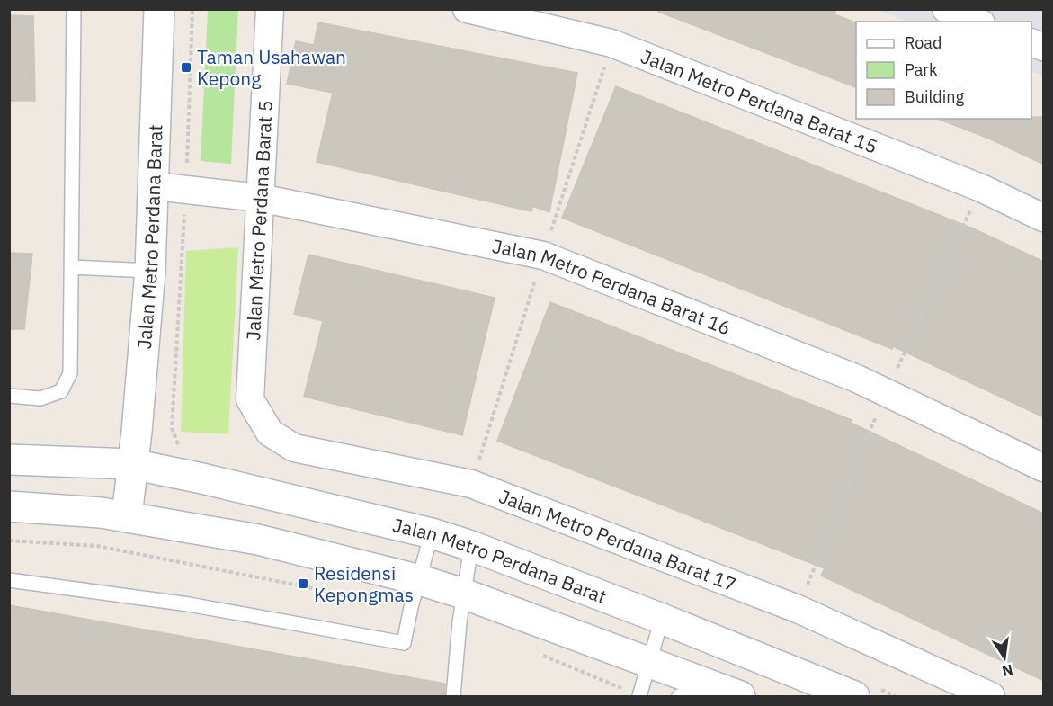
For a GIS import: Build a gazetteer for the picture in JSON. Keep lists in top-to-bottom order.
{
  "streets": {
    "street": [
      "Jalan Metro Perdana Barat 15",
      "Jalan Metro Perdana Barat 5",
      "Jalan Metro Perdana Barat",
      "Jalan Metro Perdana Barat 16",
      "Jalan Metro Perdana Barat 17"
    ]
  },
  "crossings": [
    ["Jalan Metro Perdana Barat 5", "Jalan Metro Perdana Barat 16"],
    ["Jalan Metro Perdana Barat 5", "Jalan Metro Perdana Barat 17"],
    ["Jalan Metro Perdana Barat", "Jalan Metro Perdana Barat 16"]
  ],
  "places": {
    "transit": ["Taman Usahawan Kepong", "Residensi Kepongmas"]
  },
  "legend": ["Road", "Park", "Building"],
  "north": "bottom"
}
